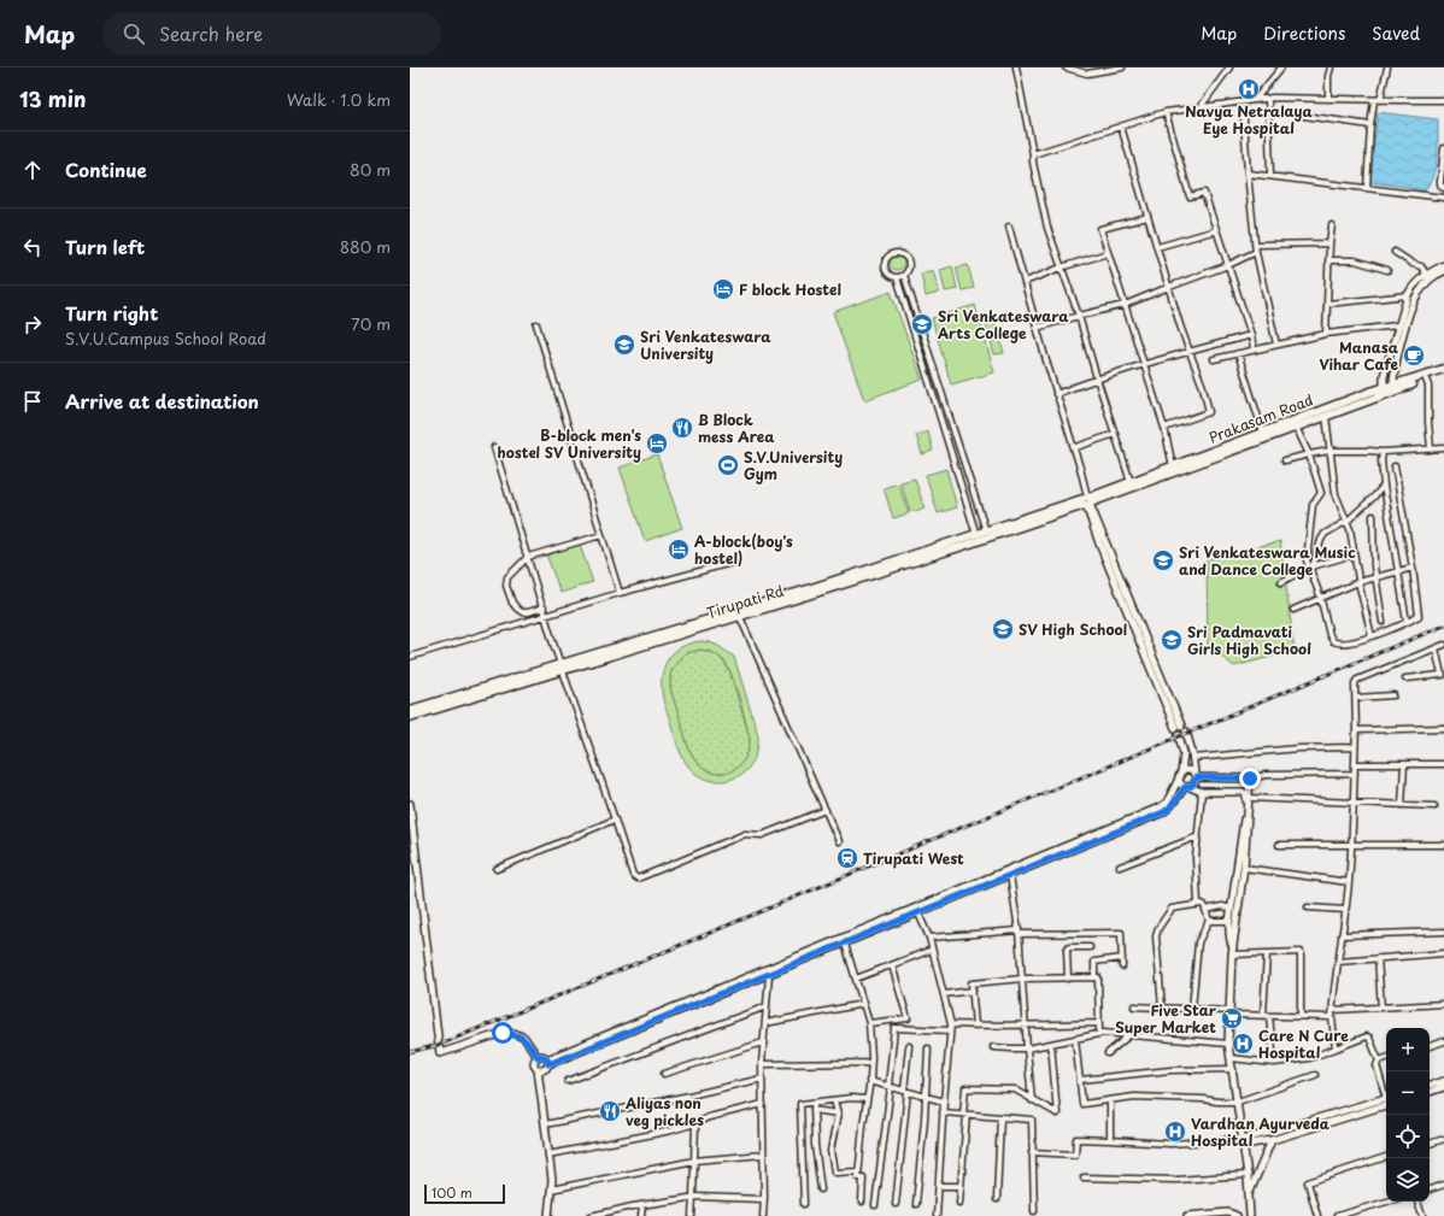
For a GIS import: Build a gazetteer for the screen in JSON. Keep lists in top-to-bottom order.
{
  "streets": {
    "main road": ["Prakasam Road", "Tirupati Rd"]
  },
  "crossings": [
    ["Prakasam Road", "Tirupati Rd"]
  ],
  "places": {
    "hospital": ["Navya Netralaya Eye Hospital", "Care N Cure Hospital", "Vardhan Ayurveda Hospital"],
    "hotel": ["F block Hostel", "B-block men's hostel SV University", "A-block(boy's hostel)"],
    "school or university": [
      "Sri Venkateswara Arts College",
      "Sri Venkateswara University",
      "Sri Venkateswara Music and Dance College",
      "SV High School",
      "Sri Padmavati Girls High School"
    ],
    "cafe": ["Manasa Vihar Cafe"],
    "restaurant": ["B Block mess Area", "Aliyas non veg pickles"],
    "sports": ["S.V.University Gym"],
    "station": ["Tirupati West"],
    "supermarket": ["Five Star Super Market"]
  },
  "scale_bar": "100 m",
  "page": {
    "header": "Map",
    "search": "Search here",
    "nav": ["Map", "Directions", "Saved"],
    "heading": ["13 min", "Walk · 1.0 km"],
    "list": [
      ["Continue", "80 m"],
      ["Turn left", "880 m"],
      ["Turn right", "S.V.U.Campus School Road", "70 m"],
      "Arrive at destination"
    ],
    "map_buttons": ["+", "−"],
    "scale": "100 m"
  }
}
